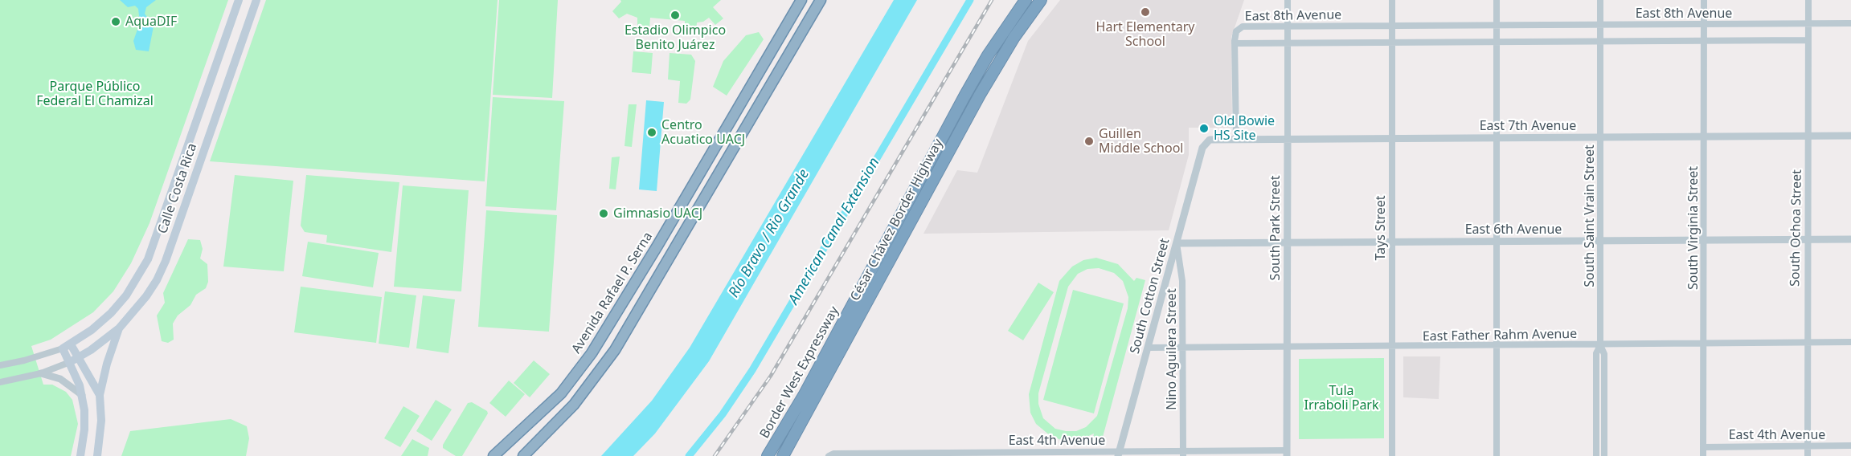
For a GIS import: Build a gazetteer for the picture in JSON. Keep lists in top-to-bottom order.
{
  "streets": {
    "highway": ["César Chávez Border Highway", "Avenida Rafael P. Serna", "Border West Expressway"],
    "main road": ["Calle Costa Rica"],
    "street": [
      "East 8th Avenue",
      "East 7th Avenue",
      "South Saint Vrain Street",
      "South Park Street",
      "Tays Street",
      "South Virginia Street",
      "South Ochoa Street",
      "East 6th Avenue",
      "South Cotton Street",
      "East Father Rahm Avenue",
      "Nino Aguilera Street",
      "East 4th Avenue"
    ]
  },
  "crossings": [
    ["East 8th Avenue", "South Saint Vrain Street"],
    ["East 8th Avenue", "South Park Street"],
    ["East 8th Avenue", "Tays Street"],
    ["East 8th Avenue", "South Virginia Street"],
    ["East 8th Avenue", "South Ochoa Street"],
    ["East 7th Avenue", "South Saint Vrain Street"],
    ["East 7th Avenue", "South Park Street"],
    ["East 7th Avenue", "Tays Street"],
    ["East 7th Avenue", "South Virginia Street"],
    ["East 7th Avenue", "South Ochoa Street"],
    ["East 7th Avenue", "South Cotton Street"],
    ["South Saint Vrain Street", "East 6th Avenue"],
    ["South Saint Vrain Street", "East Father Rahm Avenue"],
    ["South Park Street", "East 6th Avenue"],
    ["South Park Street", "East Father Rahm Avenue"],
    ["South Park Street", "East 4th Avenue"],
    ["Tays Street", "East 6th Avenue"],
    ["Tays Street", "East Father Rahm Avenue"],
    ["South Virginia Street", "East 6th Avenue"],
    ["South Virginia Street", "East Father Rahm Avenue"],
    ["South Virginia Street", "East 4th Avenue"],
    ["South Ochoa Street", "East 6th Avenue"],
    ["South Ochoa Street", "East Father Rahm Avenue"],
    ["South Ochoa Street", "East 4th Avenue"],
    ["East 6th Avenue", "South Cotton Street"],
    ["East 6th Avenue", "Nino Aguilera Street"],
    ["South Cotton Street", "East Father Rahm Avenue"],
    ["South Cotton Street", "Nino Aguilera Street"],
    ["South Cotton Street", "East 4th Avenue"],
    ["East Father Rahm Avenue", "Nino Aguilera Street"],
    ["Nino Aguilera Street", "East 4th Avenue"]
  ],
  "water": ["American Canal Extension", "Río Bravo / Rio Grande"],
  "parks": ["Parque Público Federal El Chamizal", "Tula Irraboli Park"],
  "places": [
    "Hart Elementary School",
    "Estadio Olimpico Benito Juárez",
    "AquaDIF",
    "Old Bowie HS Site",
    "Centro Acuatico UACJ",
    "Guillen Middle School",
    "Gimnasio UACJ"
  ]
}
